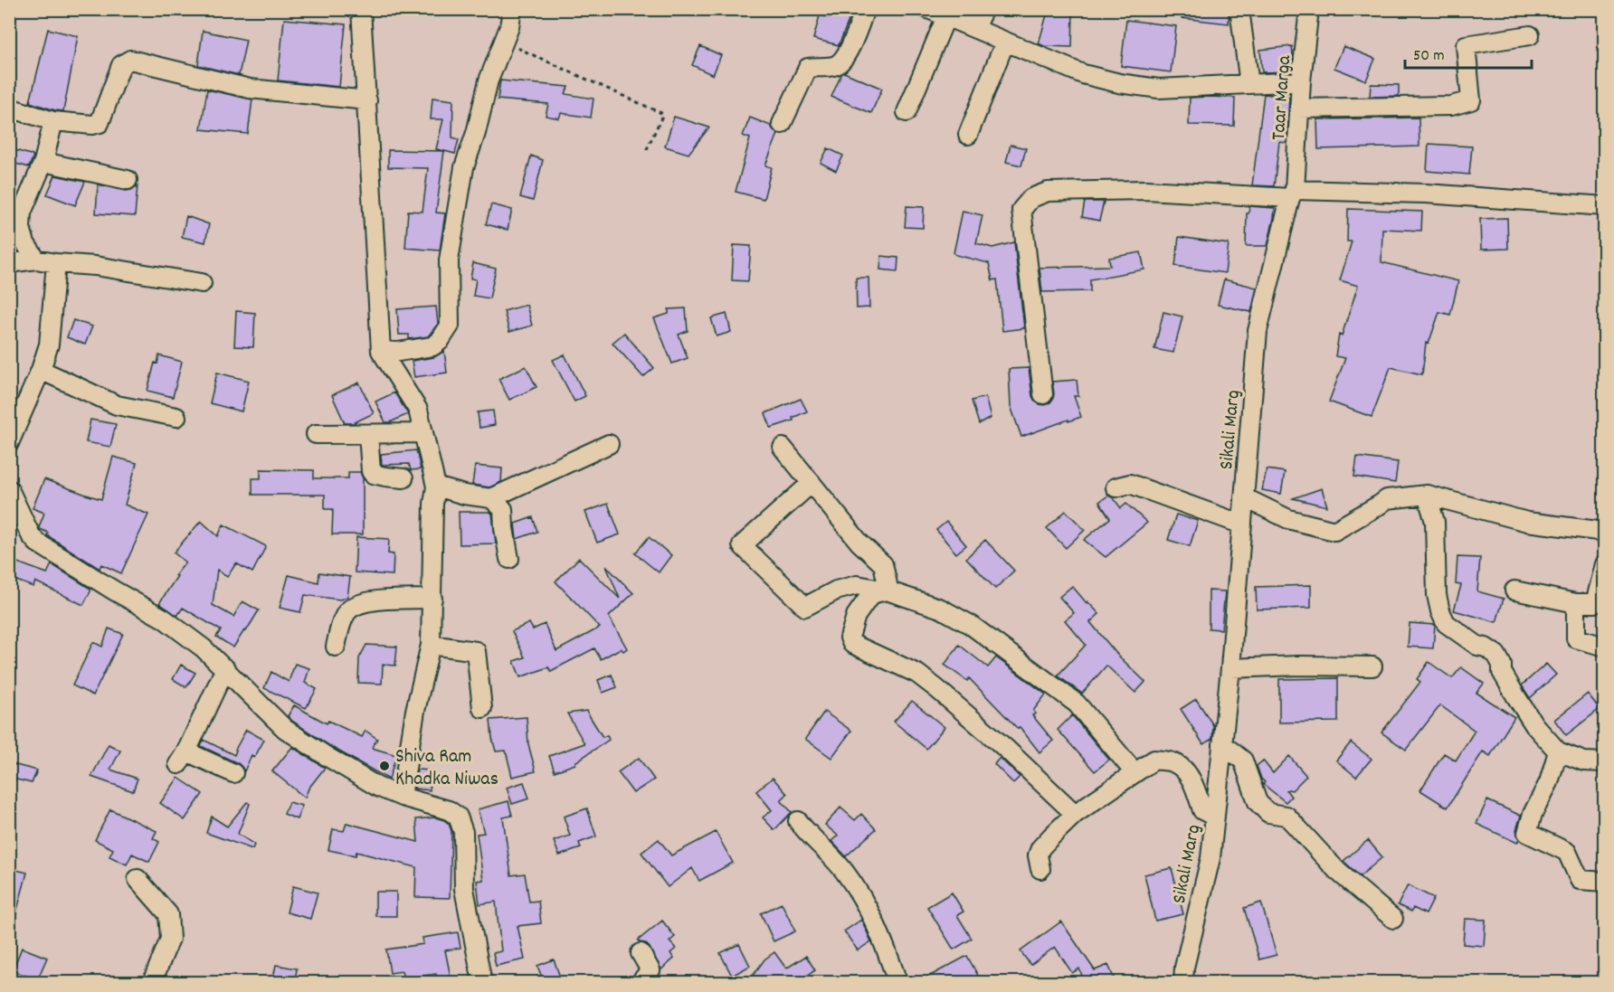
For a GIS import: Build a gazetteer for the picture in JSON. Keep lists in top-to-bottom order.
{
  "streets": {
    "street": ["Taar Marga", "Sikali Marg"]
  },
  "crossings": [
    ["Taar Marga", "Sikali Marg"]
  ],
  "places": ["Shiva Ram Khadka Niwas"],
  "scale_bar": "50 m"
}
